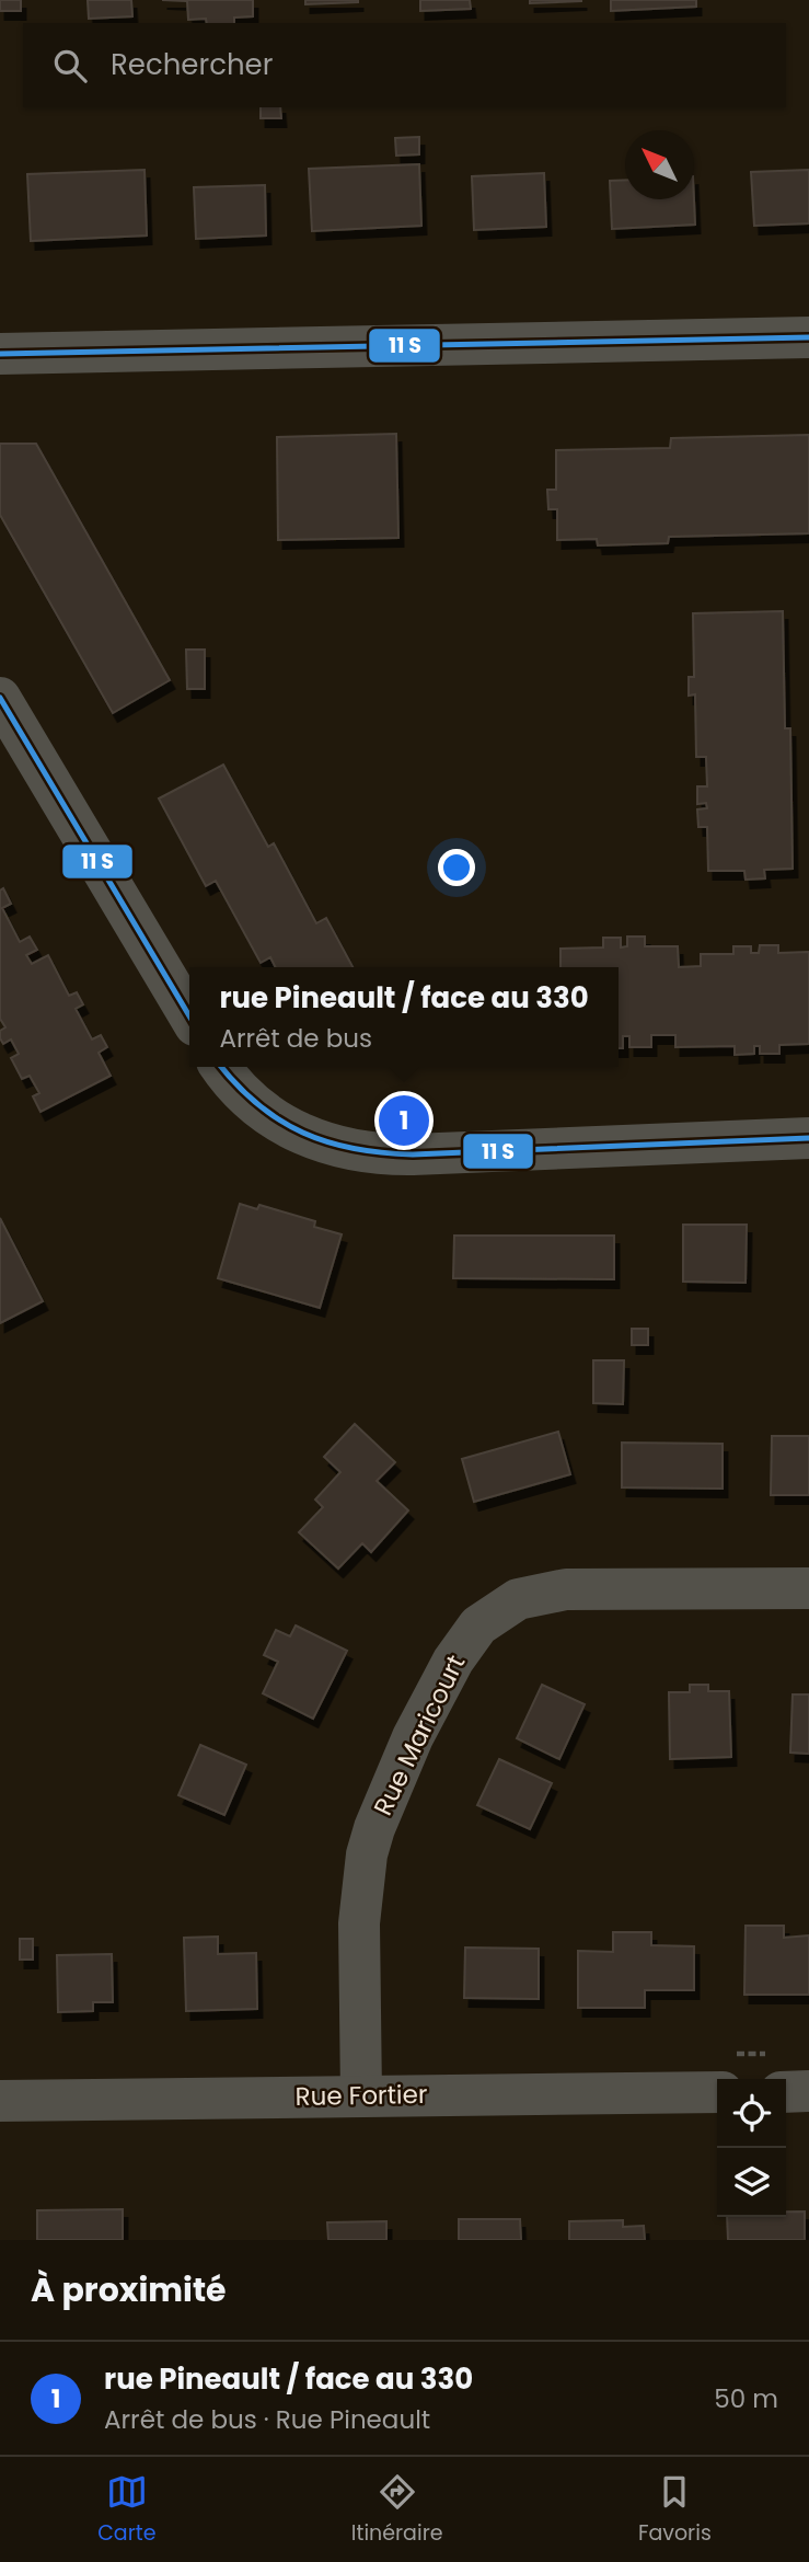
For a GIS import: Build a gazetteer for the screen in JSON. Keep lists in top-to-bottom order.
{
  "streets": {
    "street": ["Rue Maricourt", "Rue Fortier"]
  },
  "crossings": [
    ["Rue Maricourt", "Rue Fortier"]
  ],
  "north": "top left",
  "page": {
    "search": "Rechercher",
    "popup": ["rue Pineault / face au 330", "Arrêt de bus"],
    "pins": "1",
    "heading": "À proximité",
    "list": [
      {
        "mark": "1",
        "name": "rue Pineault / face au 330",
        "note": "Arrêt de bus · Rue Pineault",
        "value": "50 m"
      }
    ],
    "nav": ["Carte", "Itinéraire", "Favoris"]
  }
}
